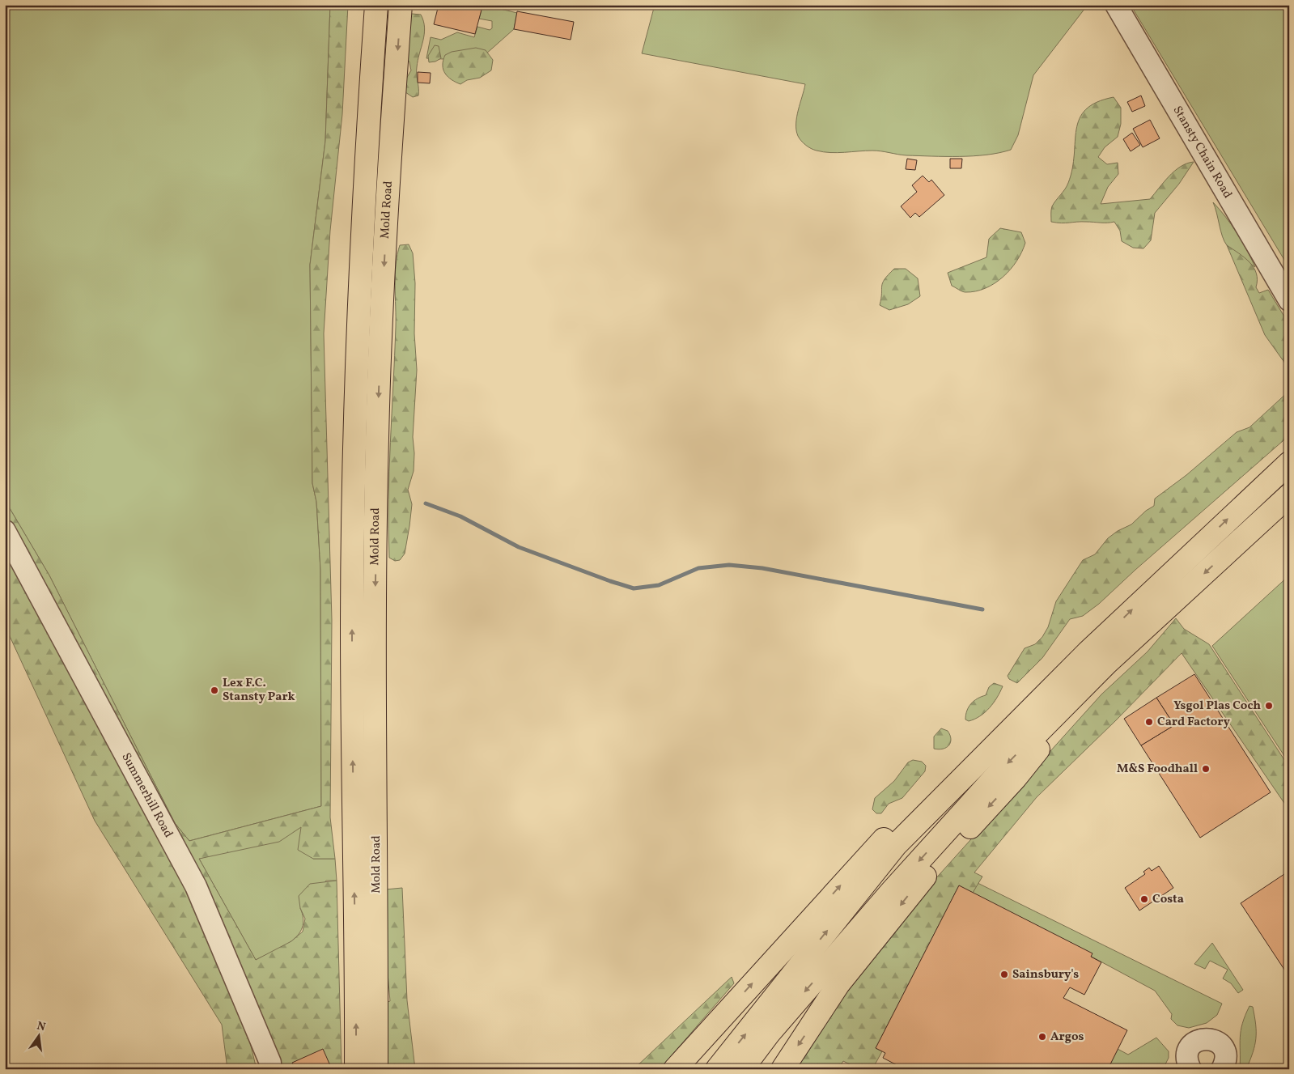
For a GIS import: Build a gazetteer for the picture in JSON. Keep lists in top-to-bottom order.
{
  "streets": {
    "main road": ["Mold Road"],
    "street": ["Stansty Chain Road", "Summerhill Road"]
  },
  "places": [
    "Lex F.C. Stansty Park",
    "Ysgol Plas Coch",
    "Card Factory",
    "M&S Foodhall",
    "Costa",
    "Sainsbury's",
    "Argos"
  ],
  "north": "top"
}
